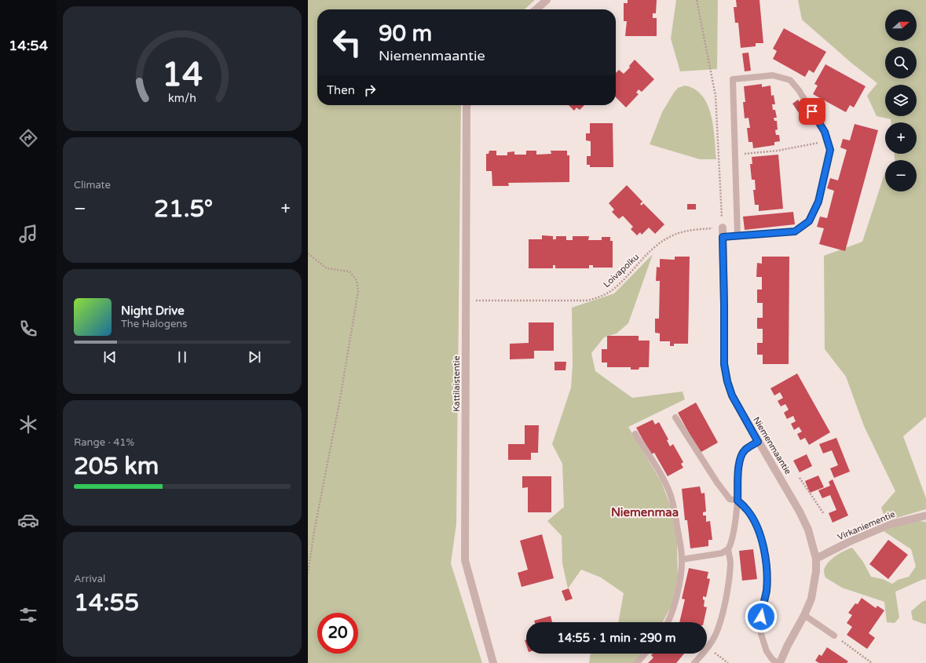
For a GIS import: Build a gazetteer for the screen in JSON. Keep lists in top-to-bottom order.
{
  "streets": {
    "street": ["Kattilaistentie", "Niemenmaantie", "Virkaniementie"],
    "path": ["Loivapolku"]
  },
  "crossings": [
    ["Loivapolku", "Kattilaistentie"],
    ["Loivapolku", "Niemenmaantie"],
    ["Niemenmaantie", "Virkaniementie"]
  ],
  "districts": ["Niemenmaa"],
  "north": "right",
  "page": {
    "tabs": "14:54",
    "map_buttons": ["+", "−"],
    "turn": ["90 m", "Niemenmaantie"],
    "then": "Then",
    "tile": [
      "Climate",
      ["Range · 41%", "205 km"],
      ["Arrival", "14:55"]
    ],
    "heat": ["−", "21.5°", "+"],
    "song": ["Night Drive", "The Halogens"],
    "limit": "20",
    "trip": "14:55 · 1 min · 290 m",
    "gauge": ["14", "km/h"]
  }
}
